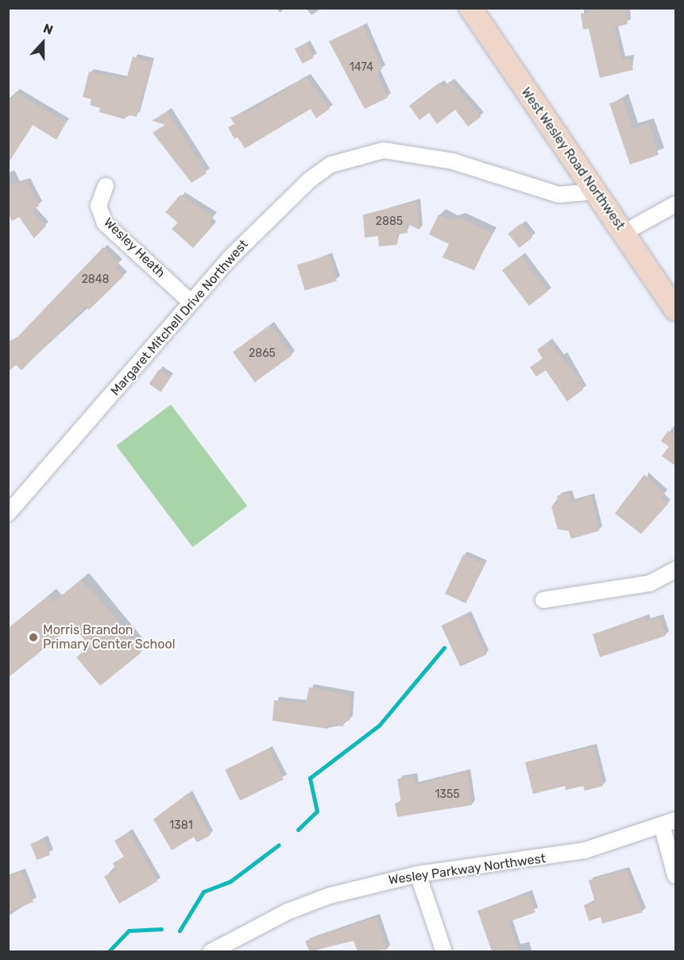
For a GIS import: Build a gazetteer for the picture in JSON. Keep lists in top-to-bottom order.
{
  "streets": {
    "street": [
      "West Wesley Road Northwest",
      "Wesley Heath",
      "Margaret Mitchell Drive Northwest",
      "Wesley Parkway Northwest"
    ]
  },
  "crossings": [
    ["West Wesley Road Northwest", "Margaret Mitchell Drive Northwest"],
    ["Wesley Heath", "Margaret Mitchell Drive Northwest"]
  ],
  "places": ["Morris Brandon Primary Center School"],
  "house_numbers": [
    "1474",
    "2885",
    "2848",
    "2865",
    "1355",
    "1381"
  ],
  "north": "top"
}
